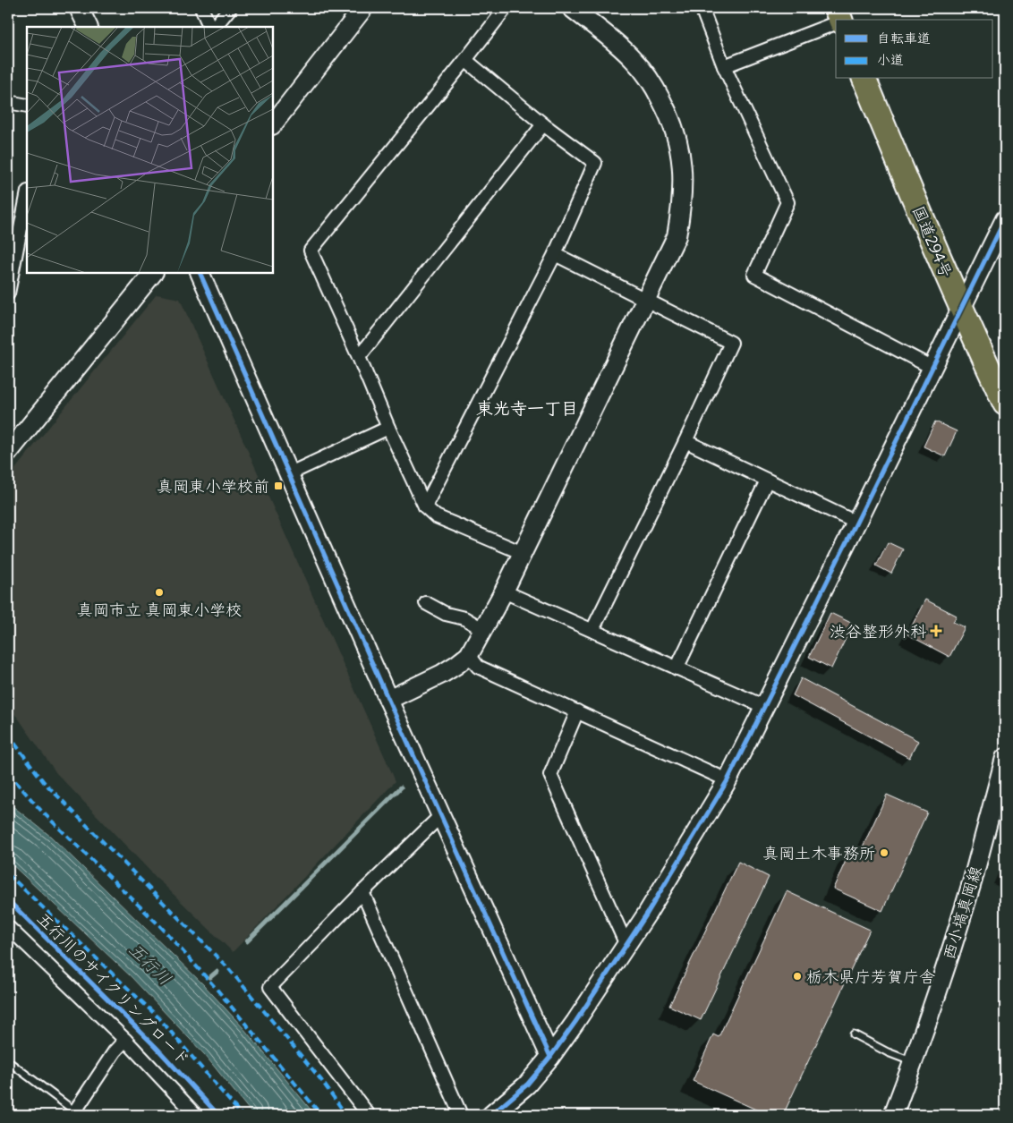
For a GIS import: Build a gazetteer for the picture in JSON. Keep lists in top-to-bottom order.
{
  "streets": {
    "highway": ["国道294号"],
    "street": ["西小塙真岡線"],
    "cycle path": ["五行川のサイクリングロード"]
  },
  "districts": ["東光寺一丁目"],
  "water": ["五行川"],
  "places": {
    "transit": ["真岡東小学校前"],
    "other": ["真岡市立 真岡東小学校", "真岡土木事務所", "栃木県庁芳賀庁舎"],
    "health": ["渋谷整形外科"]
  },
  "legend": ["自転車道", "小道"]
}
